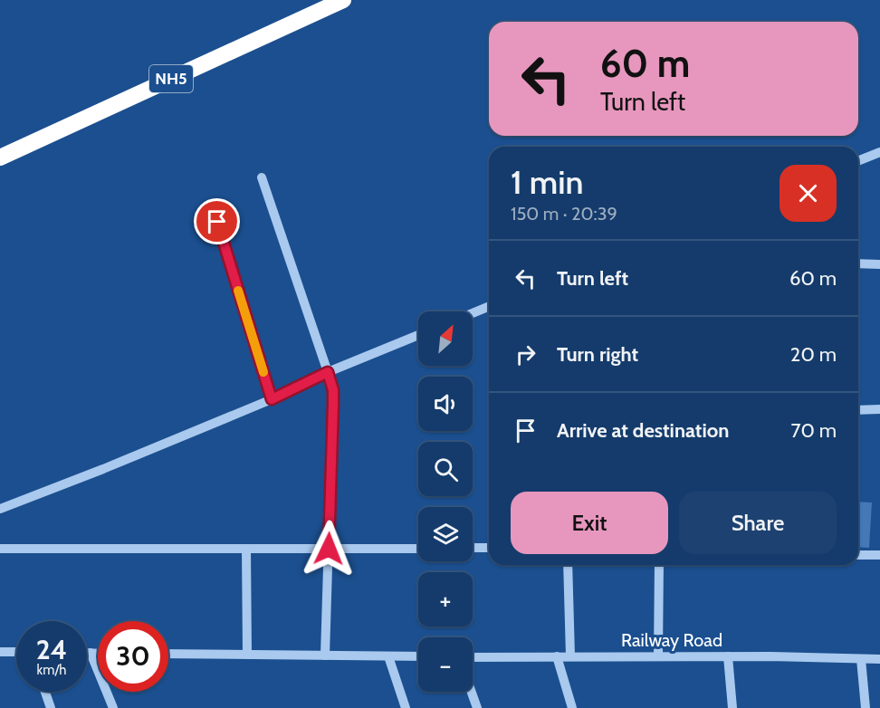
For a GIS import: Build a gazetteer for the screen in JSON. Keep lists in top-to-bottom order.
{
  "streets": {
    "highway": ["NH5"],
    "street": ["Railway Road"]
  },
  "north": "top right",
  "page": {
    "turn": ["60 m", "Turn left"],
    "heading": ["1 min", "150 m · 20:39"],
    "list": [
      {
        "name": "Turn left",
        "value": "60 m"
      },
      {
        "name": "Turn right",
        "value": "20 m"
      },
      {
        "name": "Arrive at destination",
        "value": "70 m"
      }
    ],
    "map_buttons": ["+", "−"],
    "buttons": ["Exit", "Share"],
    "speed": "24 km/h",
    "limit": "30"
  }
}
